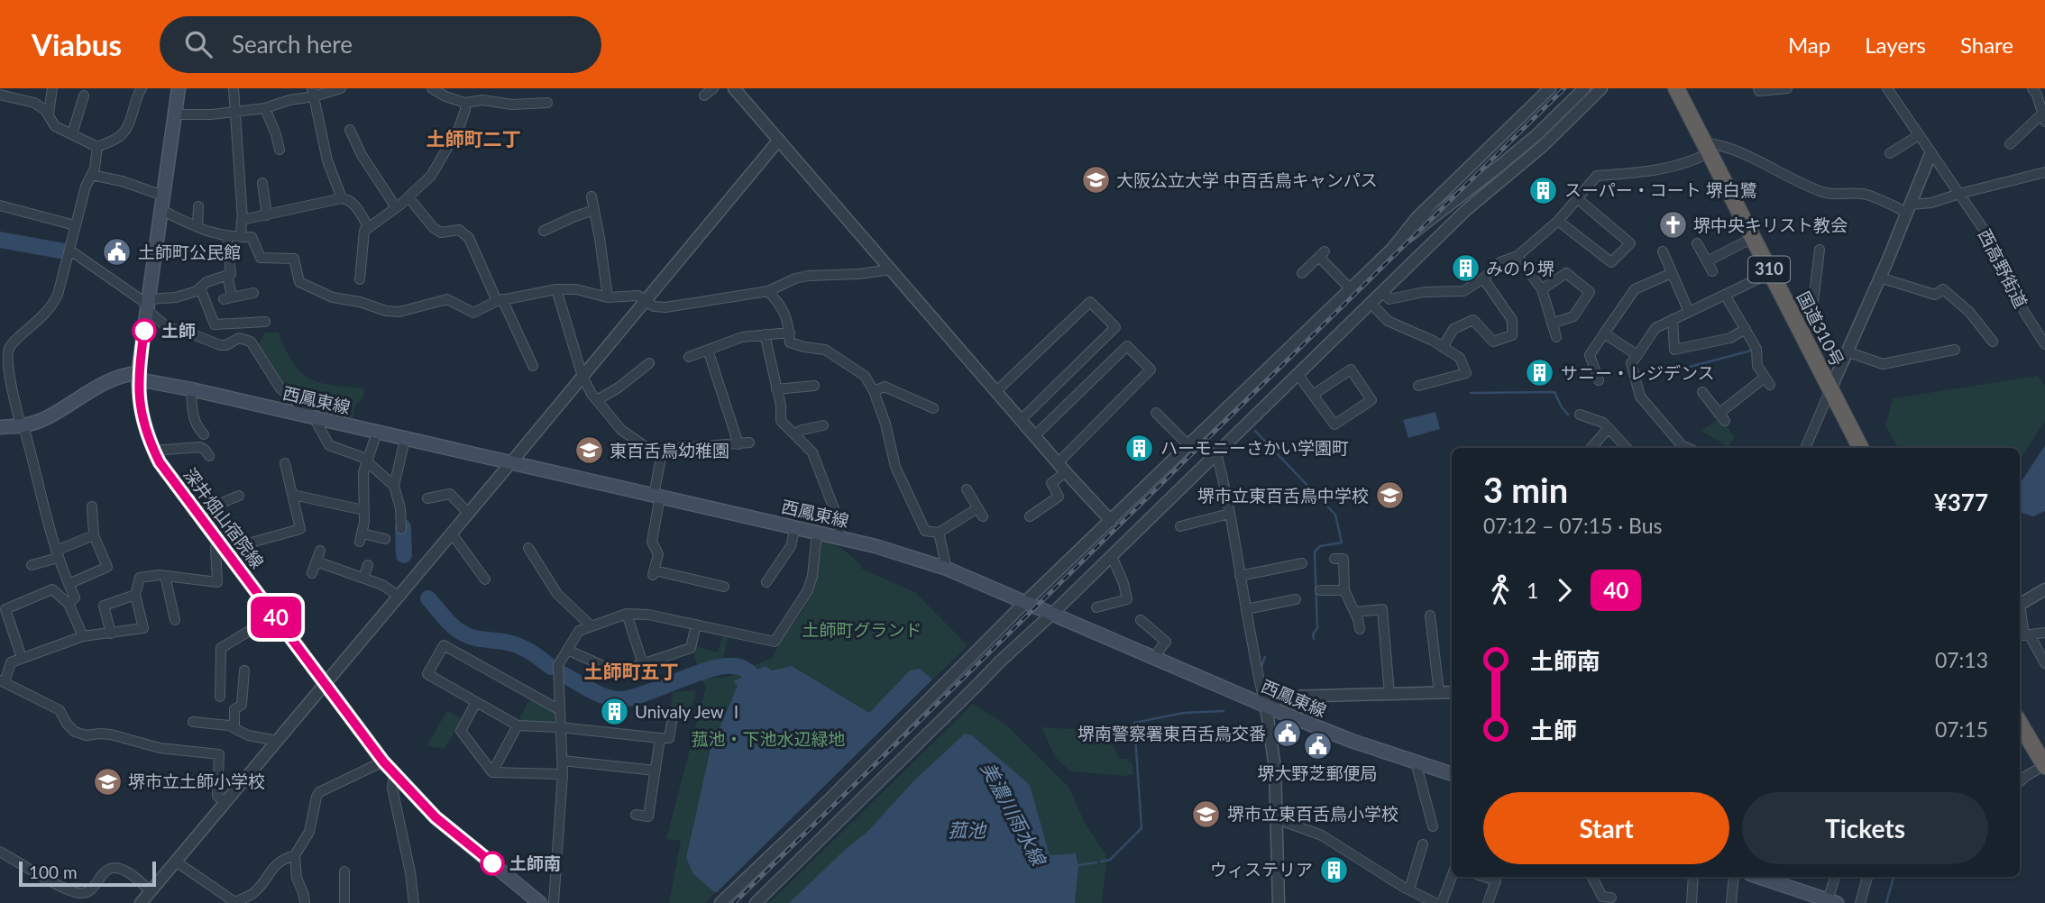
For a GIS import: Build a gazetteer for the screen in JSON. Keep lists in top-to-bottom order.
{
  "streets": {
    "highway": ["310", "国道310号"],
    "main road": ["西鳳東線", "深井畑山宿院線"],
    "street": ["西高野街道"]
  },
  "crossings": [
    ["西鳳東線", "深井畑山宿院線"]
  ],
  "districts": ["土師町二丁", "土師町五丁"],
  "water": ["美濃川雨水線", "菰池"],
  "parks": ["土師町グランド", "菰池・下池水辺緑地"],
  "places": {
    "school or university": [
      "大阪公立大学 中百舌鳥キャンパス",
      "東百舌鳥幼稚園",
      "堺市立東百舌鳥中学校",
      "堺市立土師小学校",
      "堺市立東百舌鳥小学校"
    ],
    "building": [
      "スーパー・コート 堺白鷺",
      "みのり堺",
      "サニー・レジデンス",
      "ハーモニーさかい学園町",
      "Univaly Jew Ⅰ",
      "ウィステリア"
    ],
    "church": ["堺中央キリスト教会"],
    "public building": ["土師町公民館", "堺南警察署東百舌鳥交番", "堺大野芝郵便局"],
    "other": ["土師", "土師南"]
  },
  "lines": ["bus line 40"],
  "scale_bar": "100 m",
  "page": {
    "header": "Viabus",
    "search": "Search here",
    "nav": ["Map", "Layers", "Share"],
    "on_map": "40",
    "heading": ["3 min", "07:12 – 07:15 · Bus", "¥377"],
    "legs": ["1", "40"],
    "list": [
      {
        "name": "土師南",
        "value": "07:13"
      },
      {
        "name": "土師",
        "value": "07:15"
      }
    ],
    "buttons": ["Start", "Tickets"],
    "scale": "100 m"
  }
}
